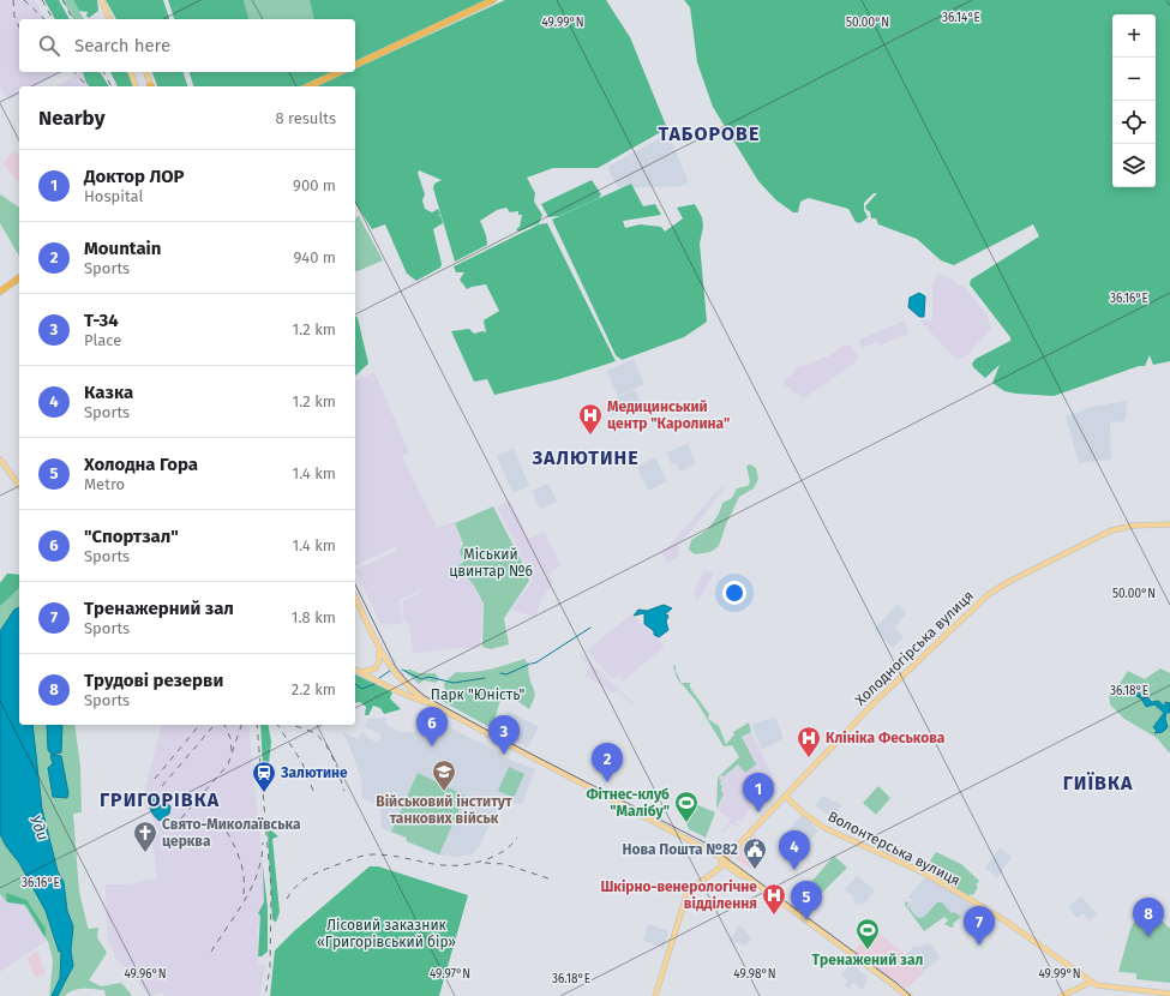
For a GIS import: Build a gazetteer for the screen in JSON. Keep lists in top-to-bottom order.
{
  "streets": {
    "main road": ["Холодногірська вулиця", "Волонтерська вулиця"]
  },
  "crossings": [
    ["Холодногірська вулиця", "Волонтерська вулиця"]
  ],
  "districts": [
    "ТАБОРОВЕ",
    "ЗАЛЮТИНЕ",
    "ГИЇВКА",
    "ГРИГОРІВКА"
  ],
  "water": ["Уди"],
  "parks": ["Міський цвинтар №6", "Парк \"Юність\"", "Лісовий заказник «Григорівський бір»"],
  "places": {
    "hospital": ["Медицинський центр \"Каролина\"", "Клініка Феськова", "Шкірно-венерологічне відділення"],
    "school or university": ["Військовий інститут танкових військ"],
    "station": ["Залютине"],
    "sports": ["Фітнес-клуб \"Малібу\"", "Тренажений зал"],
    "church": ["Свято-Миколаївська церква"],
    "public building": ["Нова Пошта №82"]
  },
  "page": {
    "map_buttons": ["+", "−"],
    "search": "Search here",
    "heading": ["Nearby", "8 results"],
    "list": [
      {
        "mark": "1",
        "name": "Доктор ЛОР",
        "note": "Hospital",
        "value": "900 m"
      },
      {
        "mark": "2",
        "name": "Mountain",
        "note": "Sports",
        "value": "940 m"
      },
      {
        "mark": "3",
        "name": "T-34",
        "note": "Place",
        "value": "1.2 km"
      },
      {
        "mark": "4",
        "name": "Казка",
        "note": "Sports",
        "value": "1.2 km"
      },
      {
        "mark": "5",
        "name": "Холодна Гора",
        "note": "Metro",
        "value": "1.4 km"
      },
      {
        "mark": "6",
        "name": "\"Спортзал\"",
        "note": "Sports",
        "value": "1.4 km"
      },
      {
        "mark": "7",
        "name": "Тренажерний зал",
        "note": "Sports",
        "value": "1.8 km"
      },
      {
        "mark": "8",
        "name": "Трудові резерви",
        "note": "Sports",
        "value": "2.2 km"
      }
    ],
    "pins": [
      "6",
      "3",
      "2",
      "1",
      "4",
      "5",
      "8",
      "7"
    ]
  },
  "coordinates": [
    "36.14°E",
    "49.99°N",
    "50.00°N",
    "36.16°E",
    "36.18°E",
    "49.96°N",
    "49.97°N",
    "49.98°N"
  ]
}
